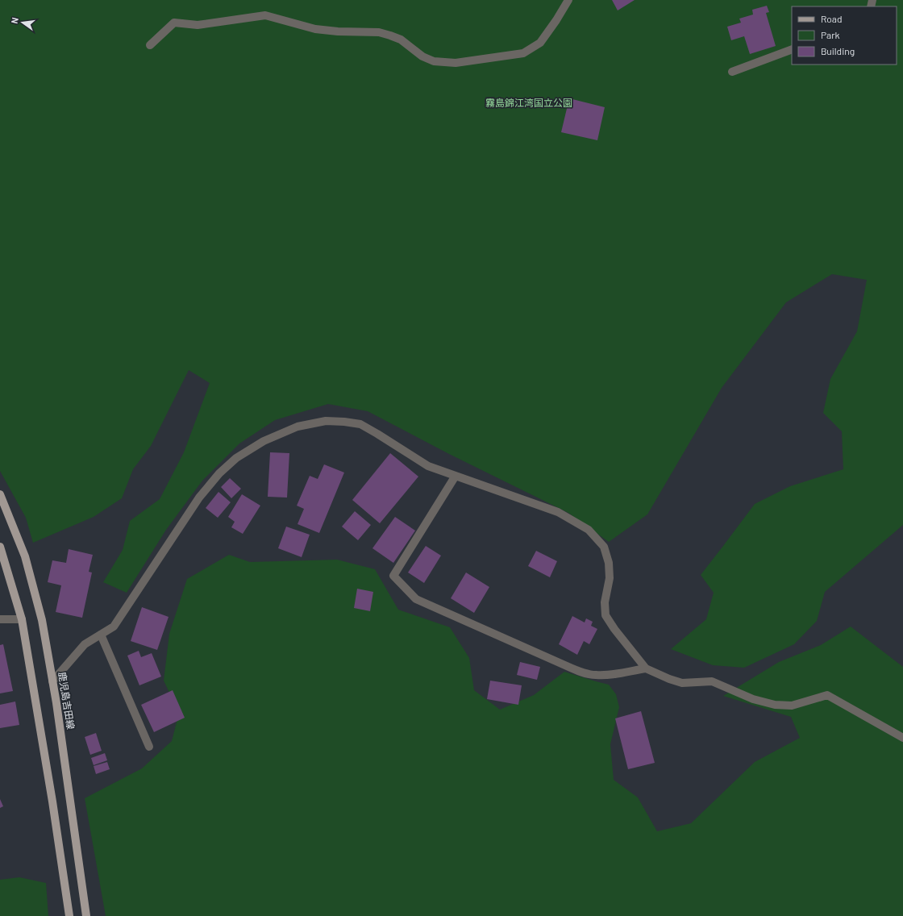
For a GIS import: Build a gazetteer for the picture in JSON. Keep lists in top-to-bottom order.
{
  "streets": {
    "main road": ["鹿児島吉田線"]
  },
  "parks": ["霧島錦江湾国立公園"],
  "legend": ["Road", "Park", "Building"],
  "north": "left"
}
